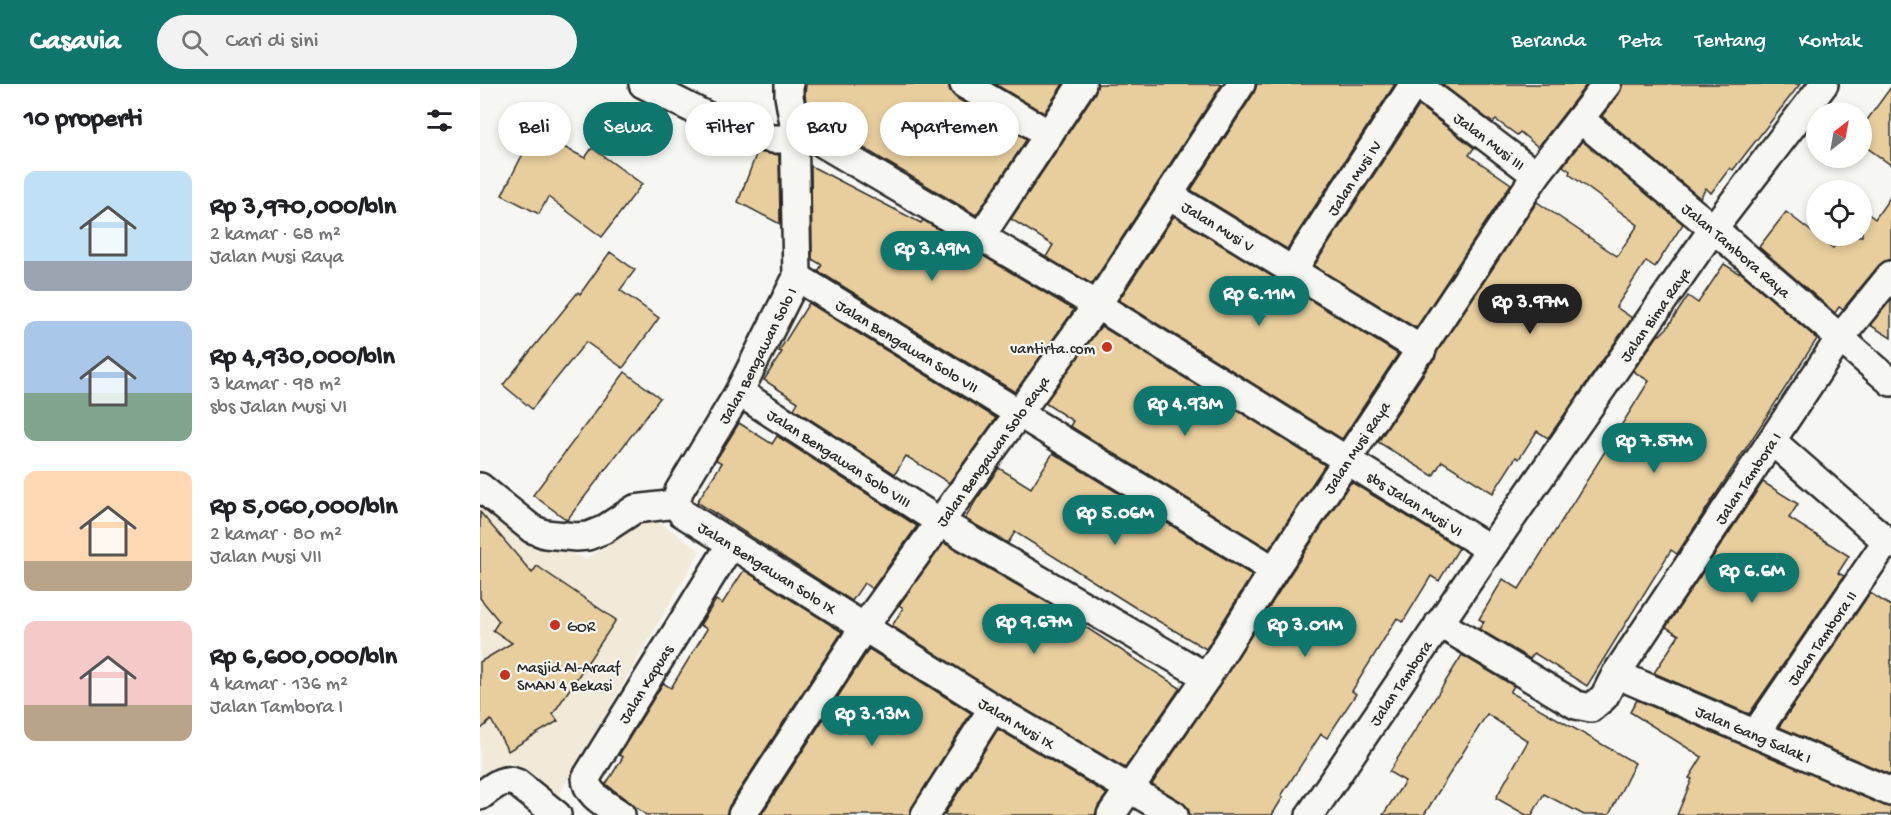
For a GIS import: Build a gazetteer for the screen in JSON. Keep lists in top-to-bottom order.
{
  "streets": {
    "street": [
      "Jalan Musi III",
      "Jalan Musi IV",
      "Jalan Musi V",
      "Jalan Tambora Raya",
      "Jalan Bima Raya",
      "Jalan Bengawan Solo VII",
      "Jalan Bengawan Solo I",
      "Jalan Musi Raya",
      "Jalan Bengawan Solo Raya",
      "Jalan Bengawan Solo VIII",
      "Jalan Tambora I",
      "sbs Jalan Musi VI",
      "Jalan Bengawan Solo IX",
      "Jalan Tambora II",
      "Jalan Tambora",
      "Jalan Kapuas",
      "Jalan Musi IX",
      "Jalan Gang Salak I"
    ]
  },
  "crossings": [
    ["Jalan Musi III", "Jalan Musi IV"],
    ["Jalan Musi III", "Jalan Musi Raya"],
    ["Jalan Musi IV", "Jalan Musi V"],
    ["Jalan Musi V", "Jalan Musi Raya"],
    ["Jalan Musi V", "Jalan Bengawan Solo Raya"],
    ["Jalan Tambora Raya", "Jalan Bima Raya"],
    ["Jalan Tambora Raya", "Jalan Musi Raya"],
    ["Jalan Tambora Raya", "Jalan Tambora I"],
    ["Jalan Bima Raya", "sbs Jalan Musi VI"],
    ["Jalan Bima Raya", "Jalan Tambora"],
    ["Jalan Bengawan Solo VII", "Jalan Bengawan Solo I"],
    ["Jalan Bengawan Solo VII", "Jalan Musi Raya"],
    ["Jalan Bengawan Solo VII", "Jalan Bengawan Solo Raya"],
    ["Jalan Bengawan Solo I", "Jalan Bengawan Solo VIII"],
    ["Jalan Bengawan Solo I", "Jalan Bengawan Solo IX"],
    ["Jalan Musi Raya", "Jalan Bengawan Solo VIII"],
    ["Jalan Musi Raya", "sbs Jalan Musi VI"],
    ["Jalan Musi Raya", "Jalan Musi IX"],
    ["Jalan Bengawan Solo Raya", "Jalan Bengawan Solo VIII"],
    ["Jalan Bengawan Solo Raya", "sbs Jalan Musi VI"],
    ["Jalan Bengawan Solo Raya", "Jalan Bengawan Solo IX"],
    ["Jalan Bengawan Solo Raya", "Jalan Musi IX"],
    ["Jalan Tambora I", "Jalan Tambora"],
    ["Jalan Tambora I", "Jalan Gang Salak I"],
    ["sbs Jalan Musi VI", "Jalan Tambora"],
    ["Jalan Bengawan Solo IX", "Jalan Kapuas"],
    ["Jalan Bengawan Solo IX", "Jalan Musi IX"],
    ["Jalan Tambora II", "Jalan Gang Salak I"]
  ],
  "places": ["vantirta.com", "GOR", "Masjid Al-Araaf SMAN 4 Bekasi"],
  "north": "top right",
  "page": {
    "header": "Casavia",
    "search": "Cari di sini",
    "nav": [
      "Beranda",
      "Peta",
      "Tentang",
      "Kontak"
    ],
    "heading": "10 properti",
    "chip": [
      "Beli",
      "Sewa",
      "Filter",
      "Baru",
      "Apartemen"
    ],
    "list": [
      {
        "name": "Rp 3,970,000/bln",
        "note": "2 kamar · 68 m² · Jalan Musi Raya"
      },
      {
        "name": "Rp 4,930,000/bln",
        "note": "3 kamar · 98 m² · sbs Jalan Musi VI"
      },
      {
        "name": "Rp 5,060,000/bln",
        "note": "2 kamar · 80 m² · Jalan Musi VII"
      },
      {
        "name": "Rp 6,600,000/bln",
        "note": "4 kamar · 136 m² · Jalan Tambora I"
      }
    ],
    "price": [
      "Rp 3.49M",
      "Rp 6.11M",
      "Rp 3.97M",
      "Rp 4.93M",
      "Rp 7.57M",
      "Rp 5.06M",
      "Rp 6.6M",
      "Rp 9.67M",
      "Rp 3.01M",
      "Rp 3.13M"
    ]
  }
}
